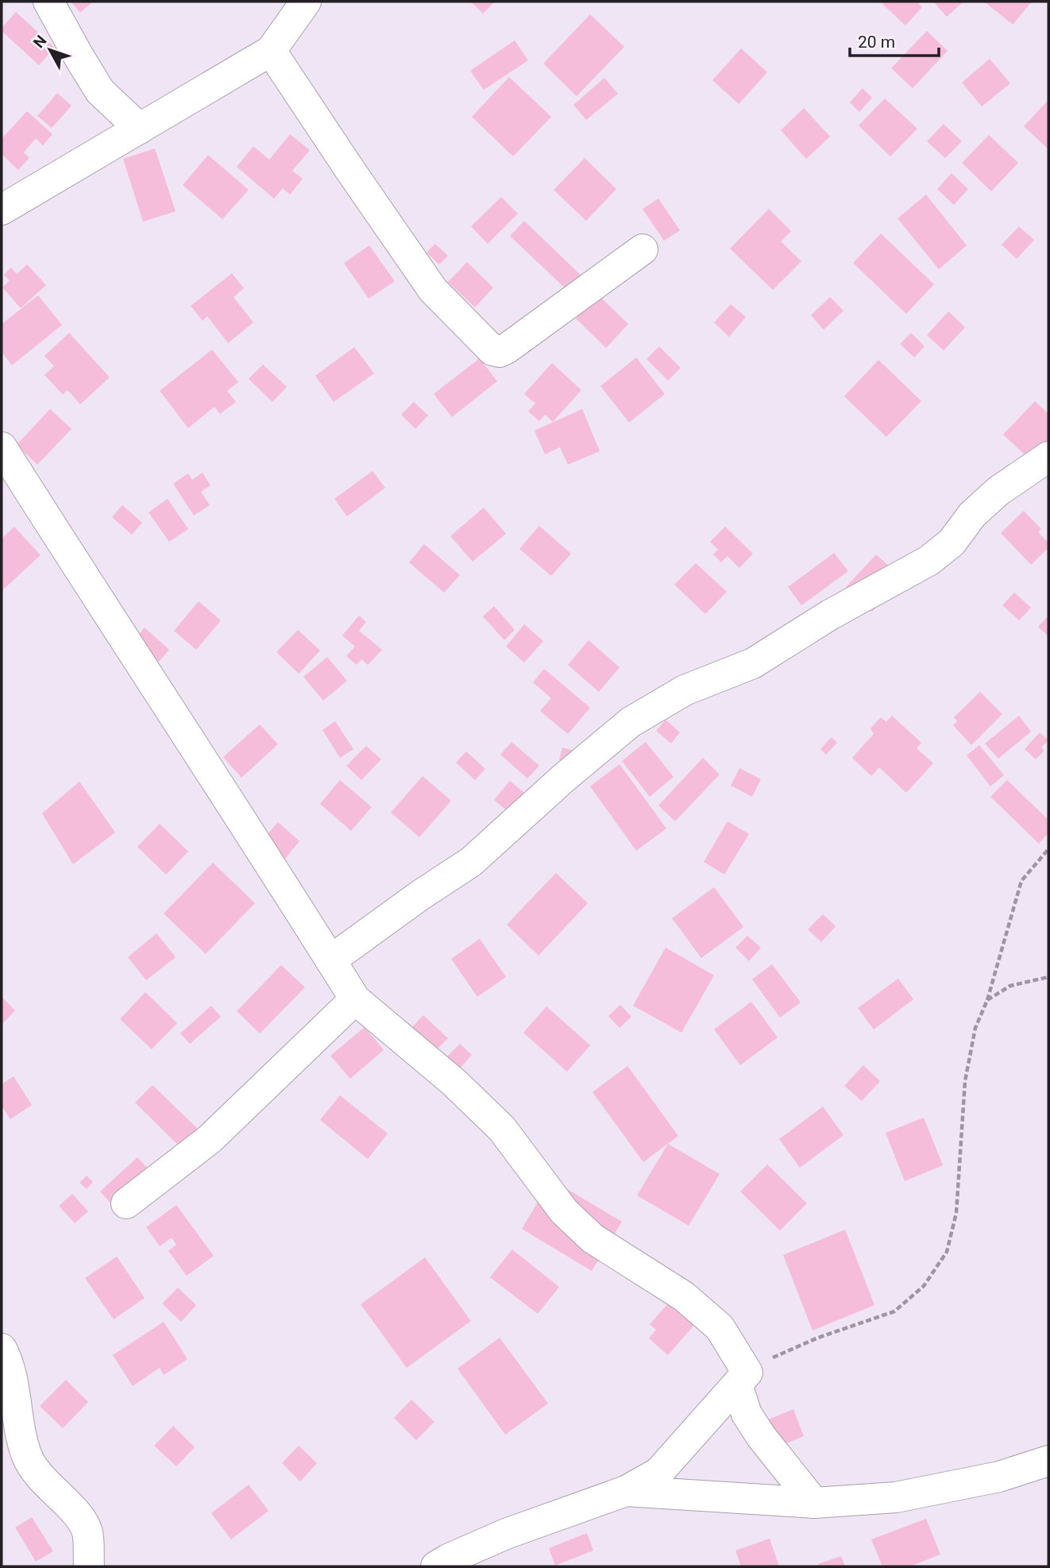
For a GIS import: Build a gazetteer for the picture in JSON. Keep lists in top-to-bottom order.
{
  "scale_bar": "20 m",
  "north": "top left"
}
